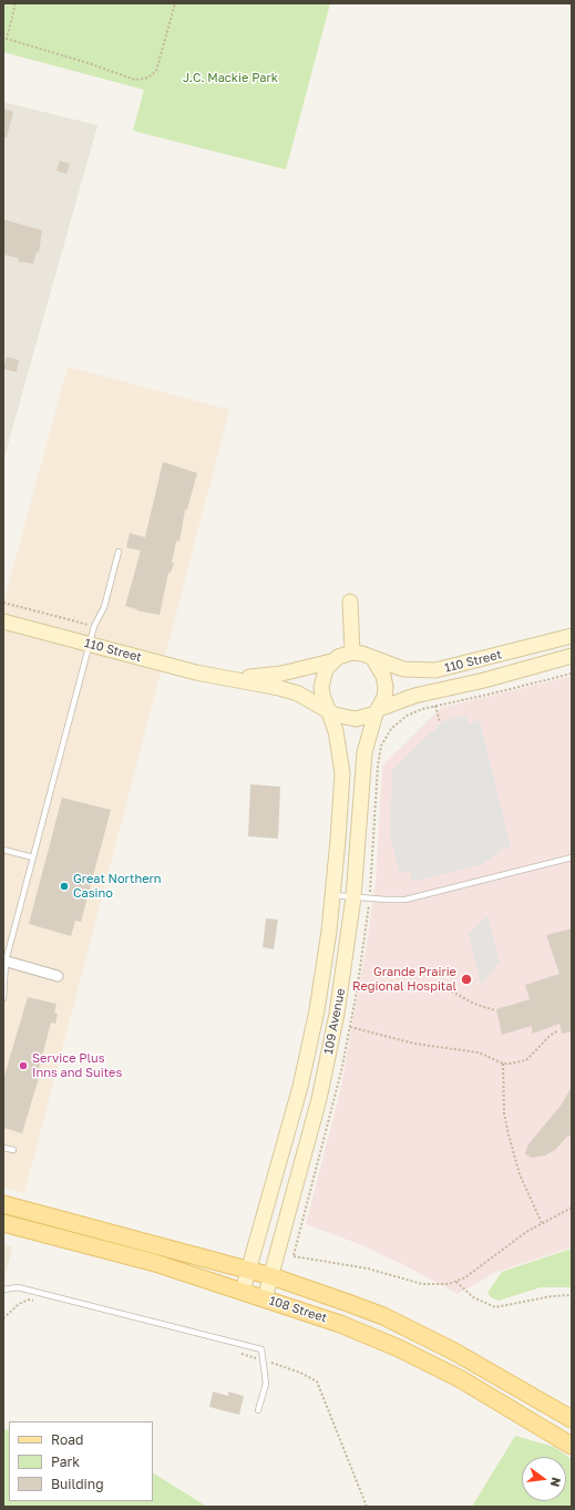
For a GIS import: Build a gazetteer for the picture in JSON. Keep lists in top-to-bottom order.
{
  "streets": {
    "main road": ["108 Street"],
    "street": ["110 Street", "109 Avenue"]
  },
  "crossings": [
    ["110 Street", "109 Avenue"],
    ["109 Avenue", "108 Street"]
  ],
  "parks": ["J.C. Mackie Park"],
  "places": ["Great Northern Casino", "Grande Prairie Regional Hospital", "Service Plus Inns and Suites"],
  "legend": ["Road", "Park", "Building"],
  "north": "right"
}
